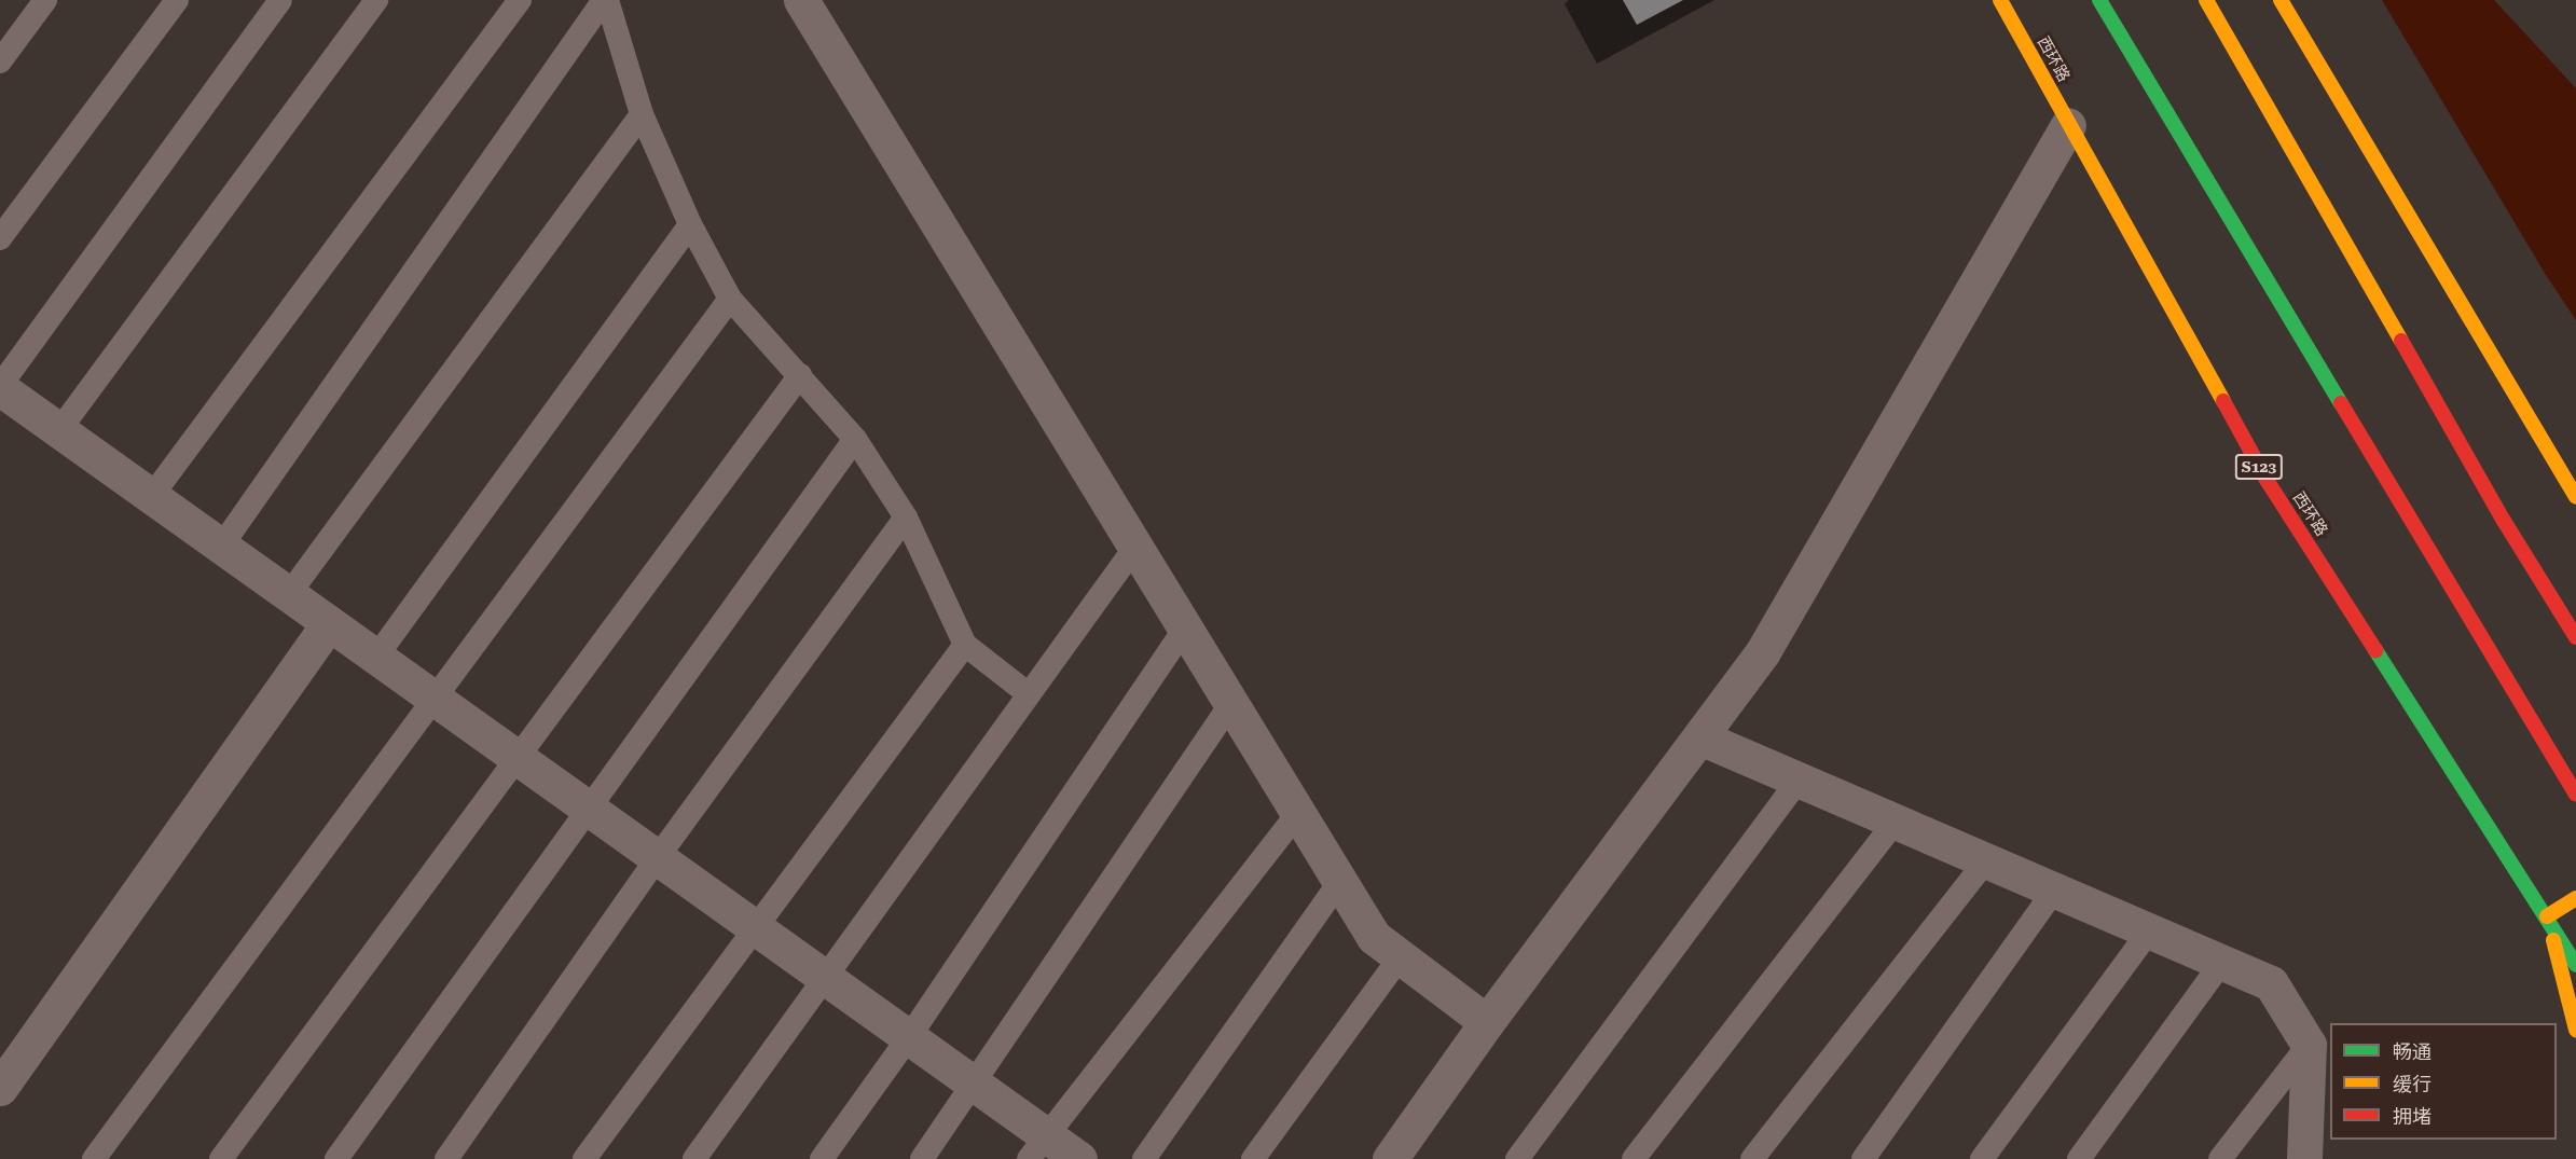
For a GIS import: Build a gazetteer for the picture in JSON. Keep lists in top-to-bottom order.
{
  "streets": {
    "main road": ["西环路", "S123"]
  },
  "legend": ["畅通", "缓行", "拥堵"]
}
